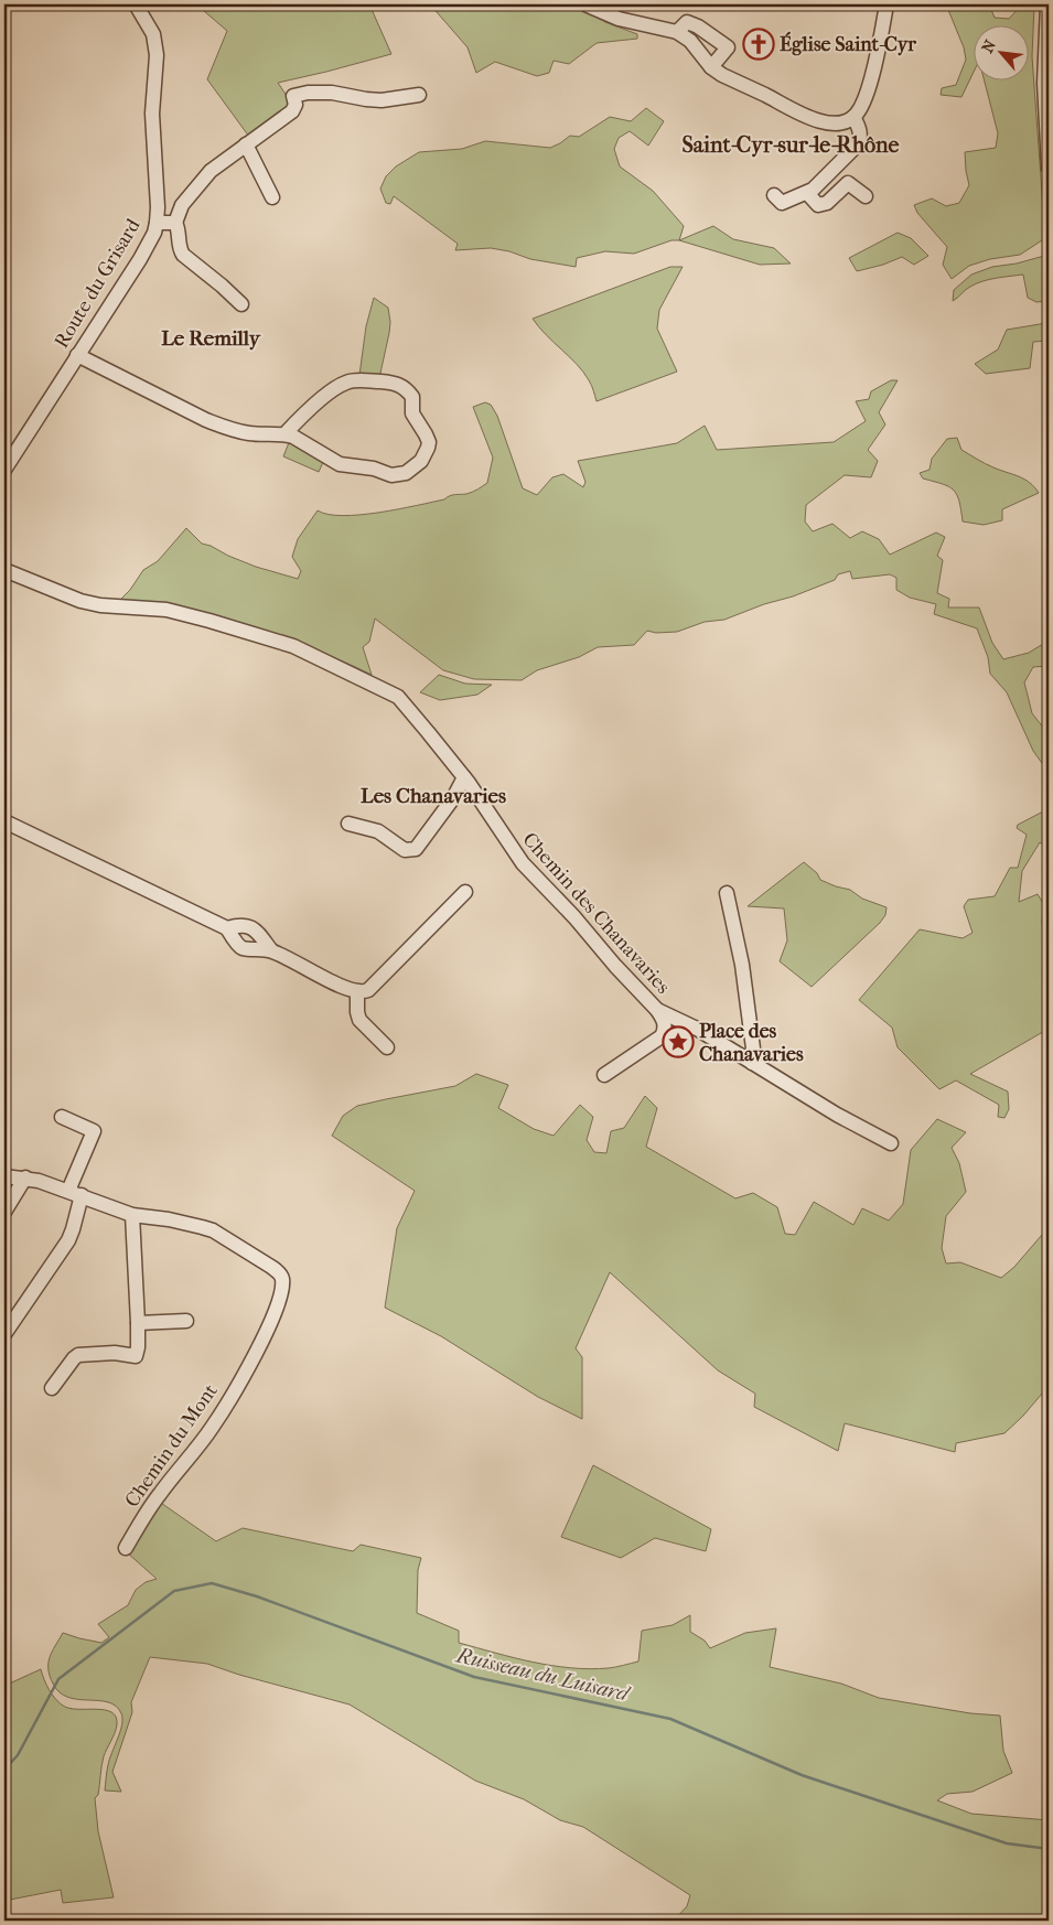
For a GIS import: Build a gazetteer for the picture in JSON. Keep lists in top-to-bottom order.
{
  "streets": {
    "street": ["Route du Grisard", "Chemin des Chanavaries", "Chemin du Mont"]
  },
  "districts": ["Saint-Cyr-sur-le-Rhône", "Le Remilly", "Les Chanavaries"],
  "water": ["Ruisseau du Luisard"],
  "places": {
    "church": ["Église Saint-Cyr"],
    "place": ["Place des Chanavaries"]
  },
  "north": "top left"
}
